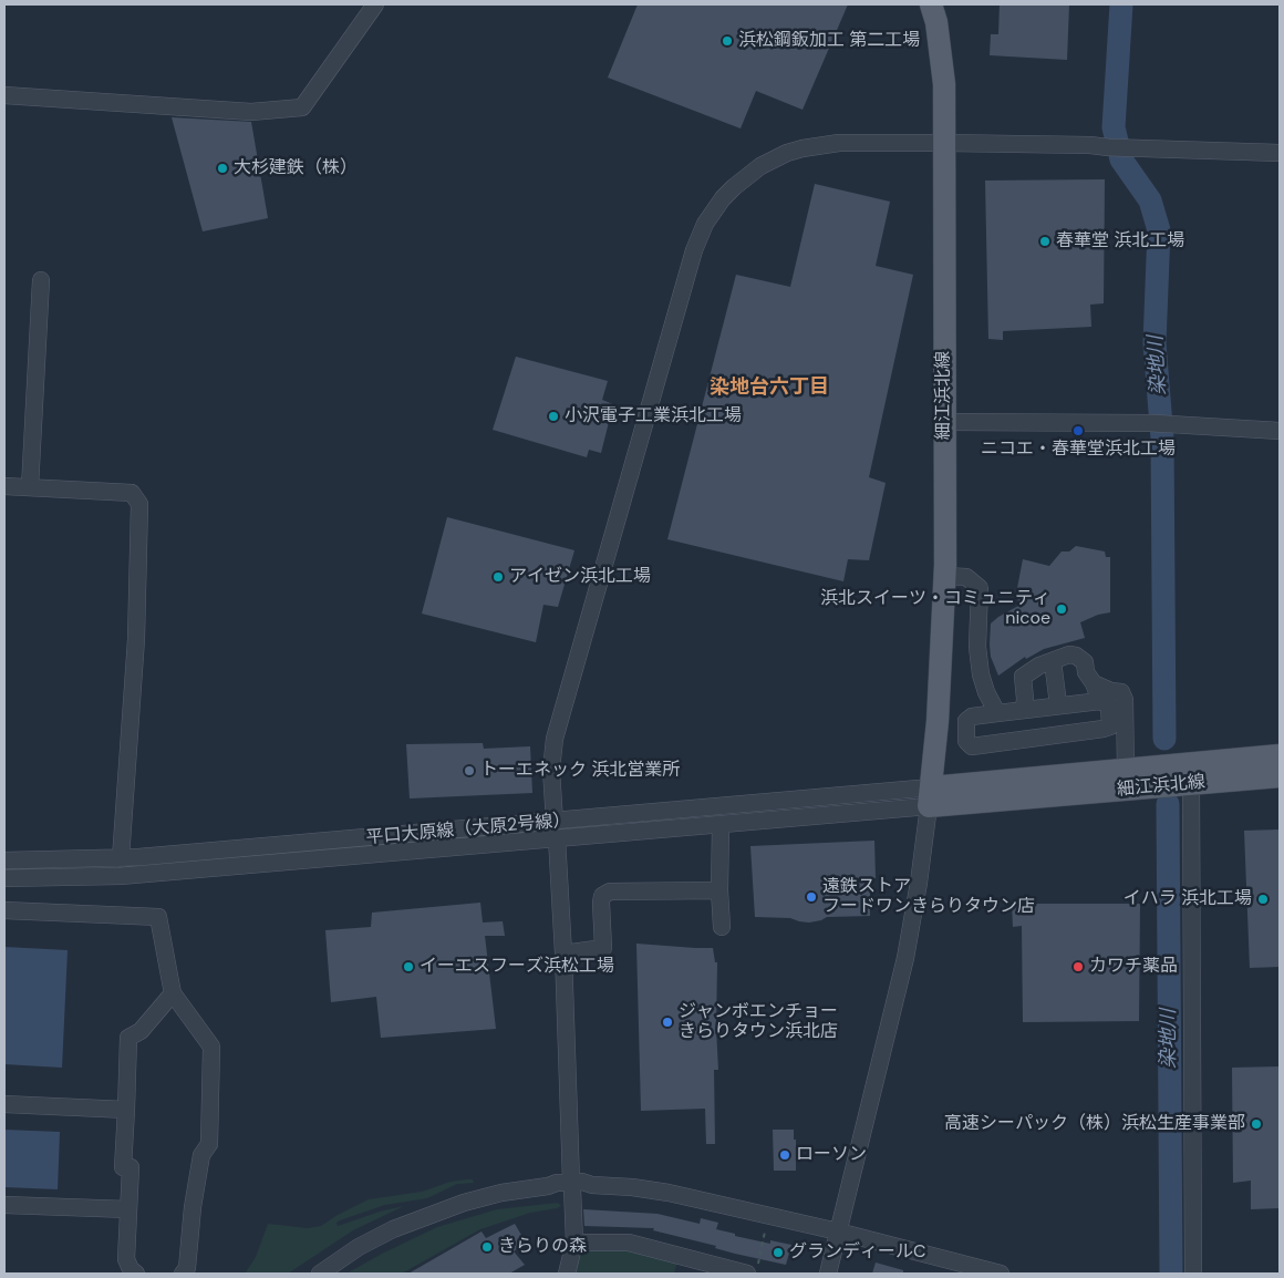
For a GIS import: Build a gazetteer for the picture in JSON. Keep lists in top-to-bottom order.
{
  "streets": {
    "main road": ["細江浜北線"],
    "street": ["平口大原線（大原2号線）"]
  },
  "crossings": [
    ["細江浜北線", "平口大原線（大原2号線）"]
  ],
  "districts": ["染地台六丁目"],
  "water": ["染地川"],
  "places": [
    "浜松鋼鈑加工 第二工場",
    "大杉建鉄（株）",
    "春華堂 浜北工場",
    "小沢電子工業浜北工場",
    "ニコエ・春華堂浜北工場",
    "アイゼン浜北工場",
    "浜北スイーツ・コミュニティ nicoe",
    "トーエネック 浜北営業所",
    "遠鉄ストア フードワンきらりタウン店",
    "イハラ 浜北工場",
    "イーエスフーズ浜松工場",
    "カワチ薬品",
    "ジャンボエンチョー きらりタウン浜北店",
    "高速シーパック（株）浜松生産事業部",
    "ローソン",
    "きらりの森",
    "グランディールC"
  ]
}
